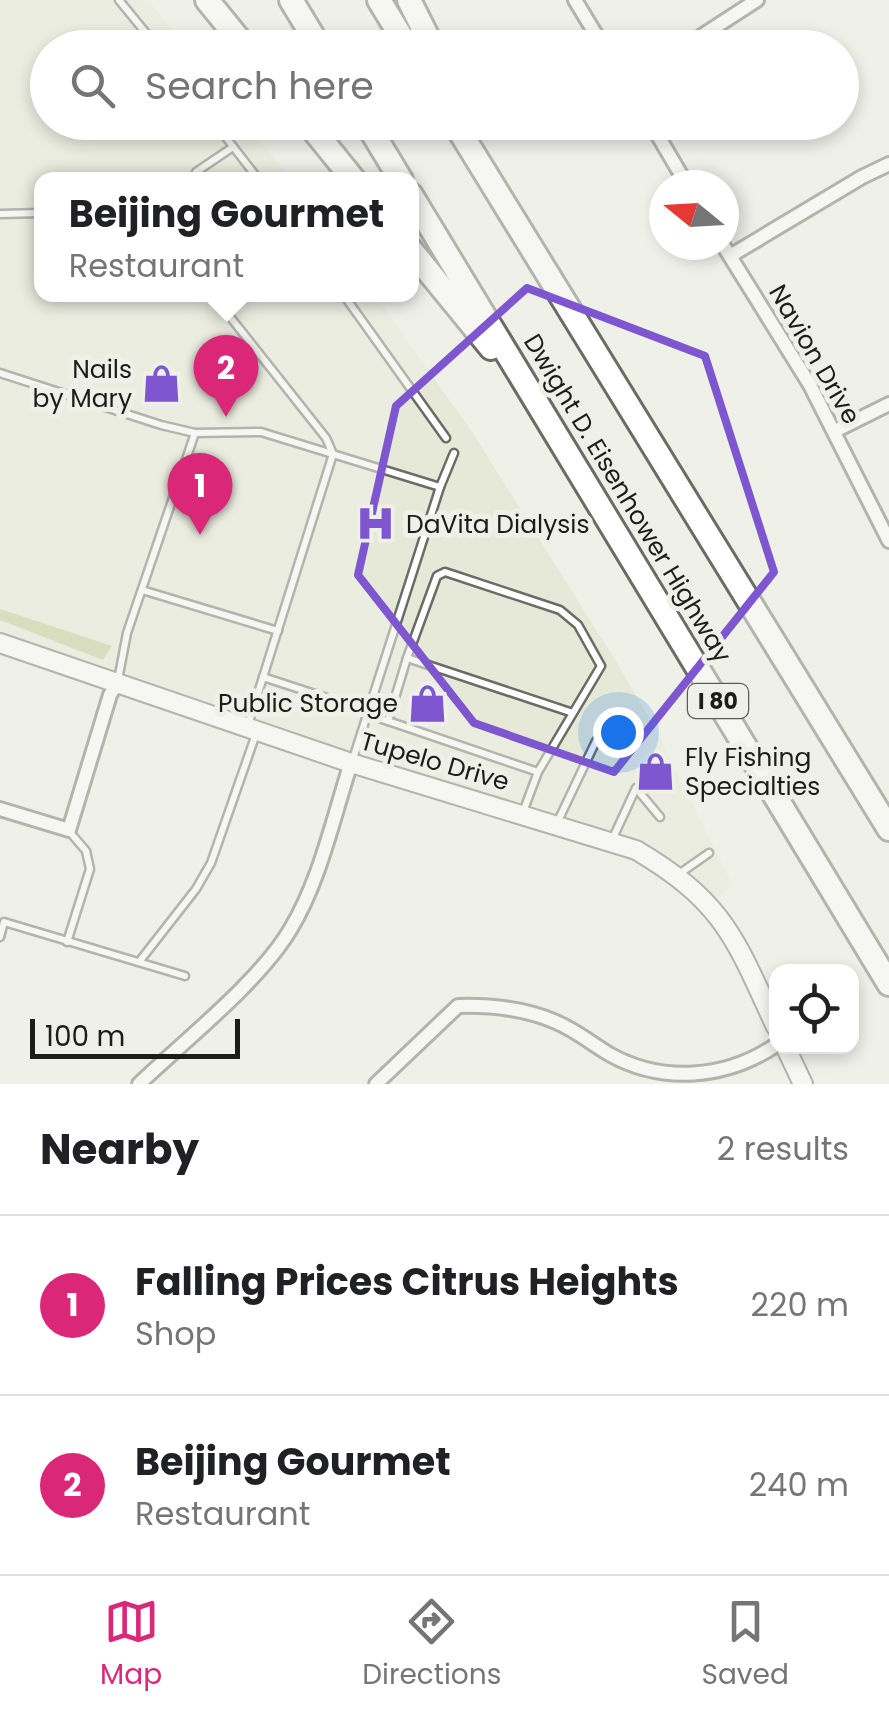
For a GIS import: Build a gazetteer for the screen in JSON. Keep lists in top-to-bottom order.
{
  "streets": {
    "highway": ["Dwight D. Eisenhower Highway", "I 80"],
    "street": ["Navion Drive", "Tupelo Drive"]
  },
  "places": {
    "shop": ["Nails by Mary", "Public Storage", "Fly Fishing Specialties"],
    "hospital": ["DaVita Dialysis"]
  },
  "scale_bar": "100 m",
  "north": "left",
  "page": {
    "search": "Search here",
    "popup": ["Beijing Gourmet", "Restaurant"],
    "pins": ["2", "1"],
    "scale": "100 m",
    "heading": ["Nearby", "2 results"],
    "list": [
      {
        "mark": "1",
        "name": "Falling Prices Citrus Heights",
        "note": "Shop",
        "value": "220 m"
      },
      {
        "mark": "2",
        "name": "Beijing Gourmet",
        "note": "Restaurant",
        "value": "240 m"
      }
    ],
    "nav": ["Map", "Directions", "Saved"]
  }
}
